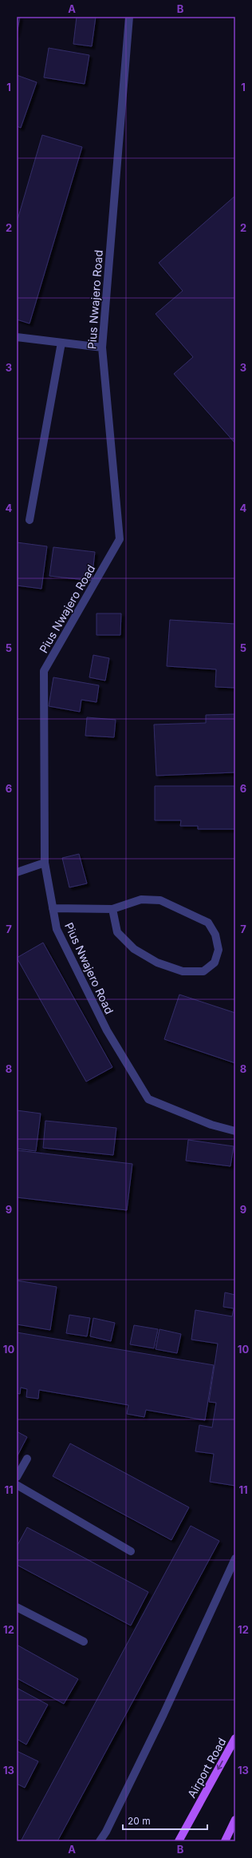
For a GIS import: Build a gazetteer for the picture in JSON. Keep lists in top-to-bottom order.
{
  "streets": {
    "main road": ["Airport Road"],
    "street": ["Pius Nwajero Road"]
  },
  "one_way": ["Airport Road"],
  "scale_bar": "20 m",
  "grid": {
    "columns": ["A", "B"],
    "rows": [
      "1",
      "2",
      "3",
      "4",
      "5",
      "6",
      "7",
      "8",
      "9",
      "10",
      "11",
      "12",
      "13"
    ]
  }
}
